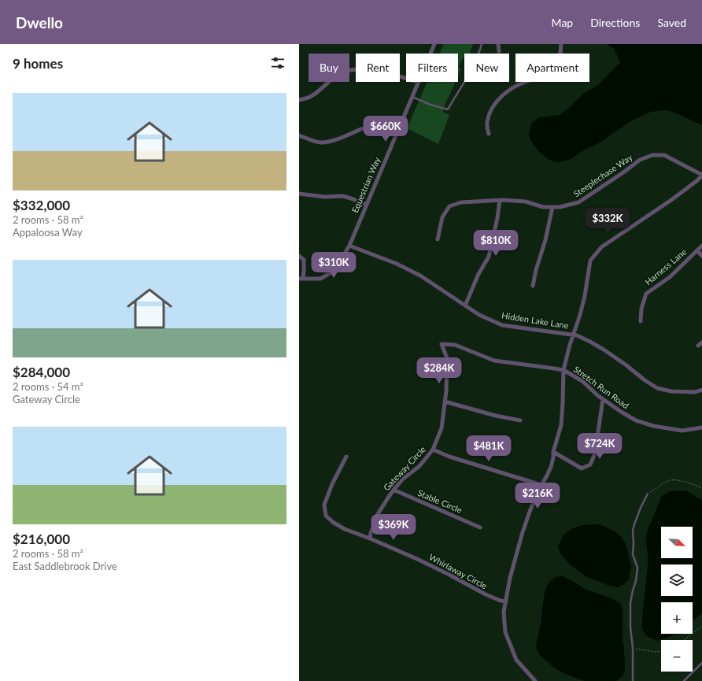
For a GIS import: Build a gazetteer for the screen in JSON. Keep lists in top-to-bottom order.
{
  "streets": {
    "street": [
      "Steeplechase Way",
      "Equestrian Way",
      "Harness Lane",
      "Hidden Lake Lane",
      "Stretch Run Road",
      "Gateway Circle",
      "Stable Circle",
      "Whirlaway Circle"
    ]
  },
  "crossings": [
    ["Equestrian Way", "Hidden Lake Lane"],
    ["Stretch Run Road", "Gateway Circle"],
    ["Gateway Circle", "Stable Circle"],
    ["Gateway Circle", "Whirlaway Circle"]
  ],
  "north": "bottom right",
  "page": {
    "header": "Dwello",
    "nav": ["Map", "Directions", "Saved"],
    "heading": "9 homes",
    "chip": [
      "Buy",
      "Rent",
      "Filters",
      "New",
      "Apartment"
    ],
    "list": [
      {
        "name": "$332,000",
        "note": "2 rooms · 58 m² · Appaloosa Way"
      },
      {
        "name": "$284,000",
        "note": "2 rooms · 54 m² · Gateway Circle"
      },
      {
        "name": "$216,000",
        "note": "2 rooms · 58 m² · East Saddlebrook Drive"
      }
    ],
    "price": [
      "$660K",
      "$332K",
      "$810K",
      "$310K",
      "$284K",
      "$724K",
      "$481K",
      "$216K",
      "$369K"
    ],
    "map_buttons": ["+", "−"]
  }
}
